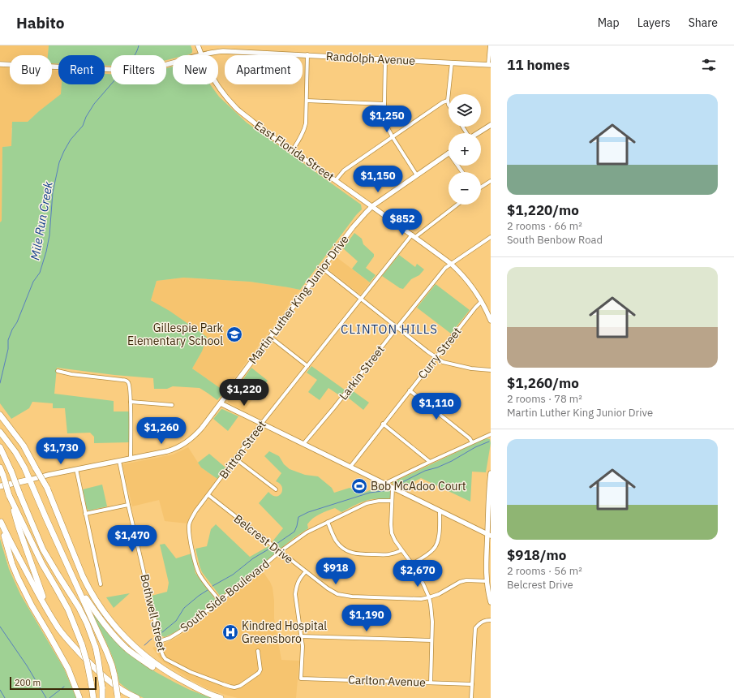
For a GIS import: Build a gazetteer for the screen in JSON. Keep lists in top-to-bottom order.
{
  "streets": {
    "highway": ["Martin Luther King Junior Drive"],
    "main road": ["Randolph Avenue", "East Florida Street"],
    "street": [
      "Curry Street",
      "Larkin Street",
      "Britton Street",
      "Belcrest Drive",
      "South Side Boulevard",
      "Bothwell Street",
      "Carlton Avenue"
    ]
  },
  "crossings": [
    ["Randolph Avenue", "East Florida Street"],
    ["East Florida Street", "Martin Luther King Junior Drive"],
    ["East Florida Street", "Curry Street"],
    ["East Florida Street", "Larkin Street"],
    ["East Florida Street", "Britton Street"],
    ["Martin Luther King Junior Drive", "Bothwell Street"],
    ["Britton Street", "Belcrest Drive"],
    ["Britton Street", "South Side Boulevard"],
    ["Belcrest Drive", "South Side Boulevard"],
    ["South Side Boulevard", "Bothwell Street"]
  ],
  "districts": ["CLINTON HILLS"],
  "water": ["Mile Run Creek"],
  "places": {
    "school or university": ["Gillespie Park Elementary School"],
    "sports": ["Bob McAdoo Court"],
    "hospital": ["Kindred Hospital Greensboro"]
  },
  "scale_bar": "200 m",
  "page": {
    "header": "Habito",
    "nav": ["Map", "Layers", "Share"],
    "heading": "11 homes",
    "chip": [
      "Buy",
      "Rent",
      "Filters",
      "New",
      "Apartment"
    ],
    "list": [
      {
        "name": "$1,220/mo",
        "note": "2 rooms · 66 m² · South Benbow Road"
      },
      {
        "name": "$1,260/mo",
        "note": "2 rooms · 78 m² · Martin Luther King Junior Drive"
      },
      {
        "name": "$918/mo",
        "note": "2 rooms · 56 m² · Belcrest Drive"
      }
    ],
    "map_buttons": ["+", "−"],
    "price": [
      "$1,250",
      "$1,150",
      "$852",
      "$1,220",
      "$1,110",
      "$1,260",
      "$1,730",
      "$1,470",
      "$918",
      "$2,670",
      "$1,190"
    ],
    "scale": "200 m"
  }
}
